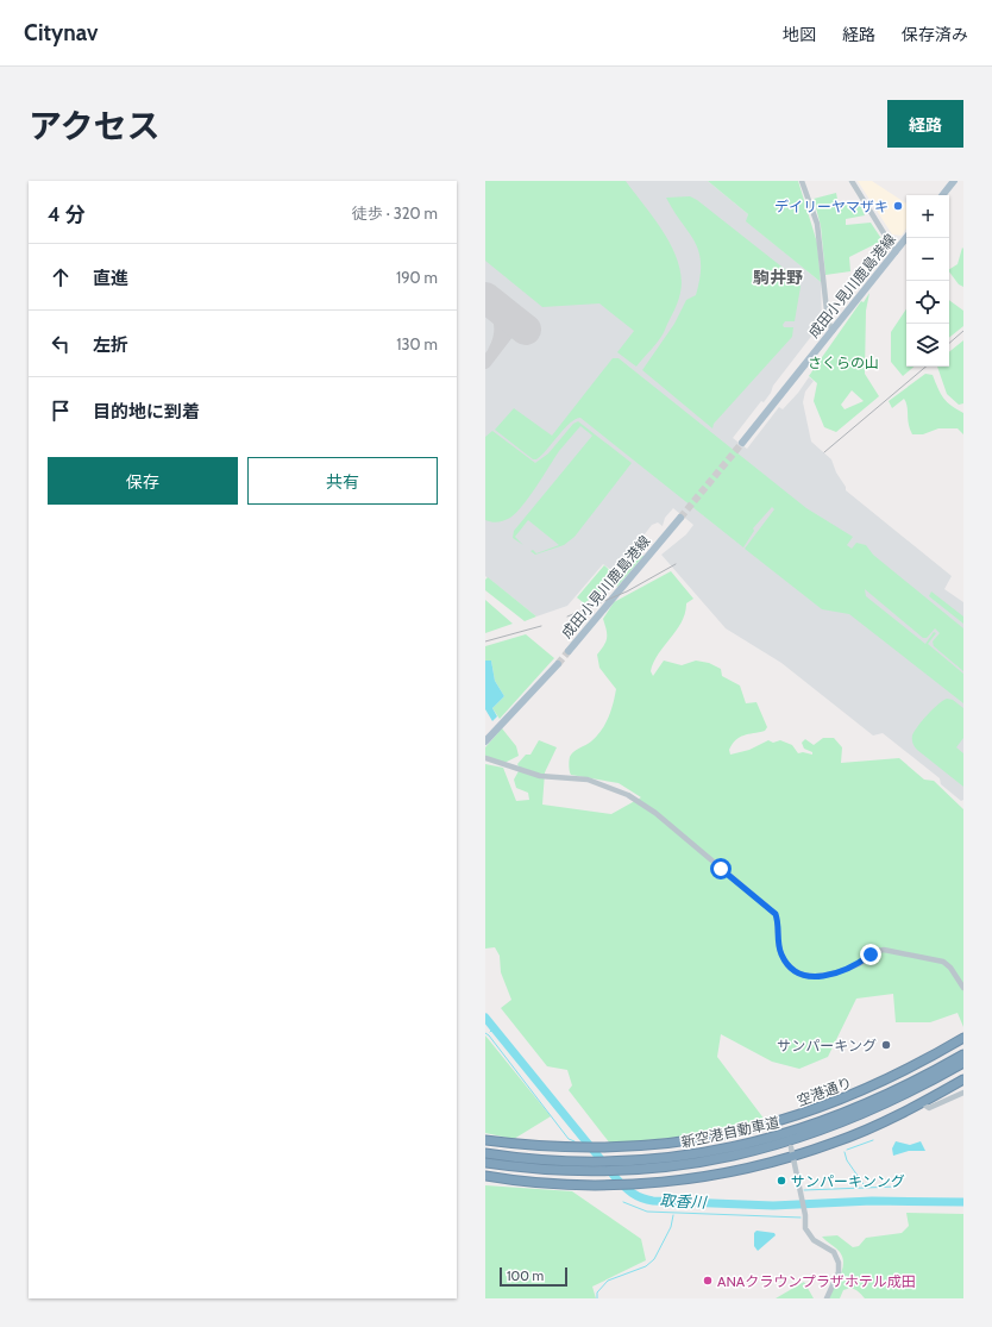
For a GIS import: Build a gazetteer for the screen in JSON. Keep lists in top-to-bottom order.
{
  "streets": {
    "highway": ["空港通り", "新空港自動車道"],
    "main road": ["成田小見川鹿島港線"]
  },
  "districts": ["駒井野"],
  "water": ["取香川"],
  "parks": ["さくらの山"],
  "places": [
    "デイリーヤマザキ",
    "サンパーキング",
    "サンパーキンング",
    "ANAクラウンプラザホテル成田"
  ],
  "scale_bar": "100 m",
  "page": {
    "header": "Citynav",
    "nav": ["地図", "経路", "保存済み"],
    "title": "アクセス",
    "buttons": [
      "経路",
      ["保存", "共有"]
    ],
    "heading": ["4 分", "徒歩 · 320 m"],
    "map_buttons": ["+", "−"],
    "list": [
      ["直進", "190 m"],
      ["左折", "130 m"],
      "目的地に到着"
    ],
    "scale": "100 m"
  }
}
